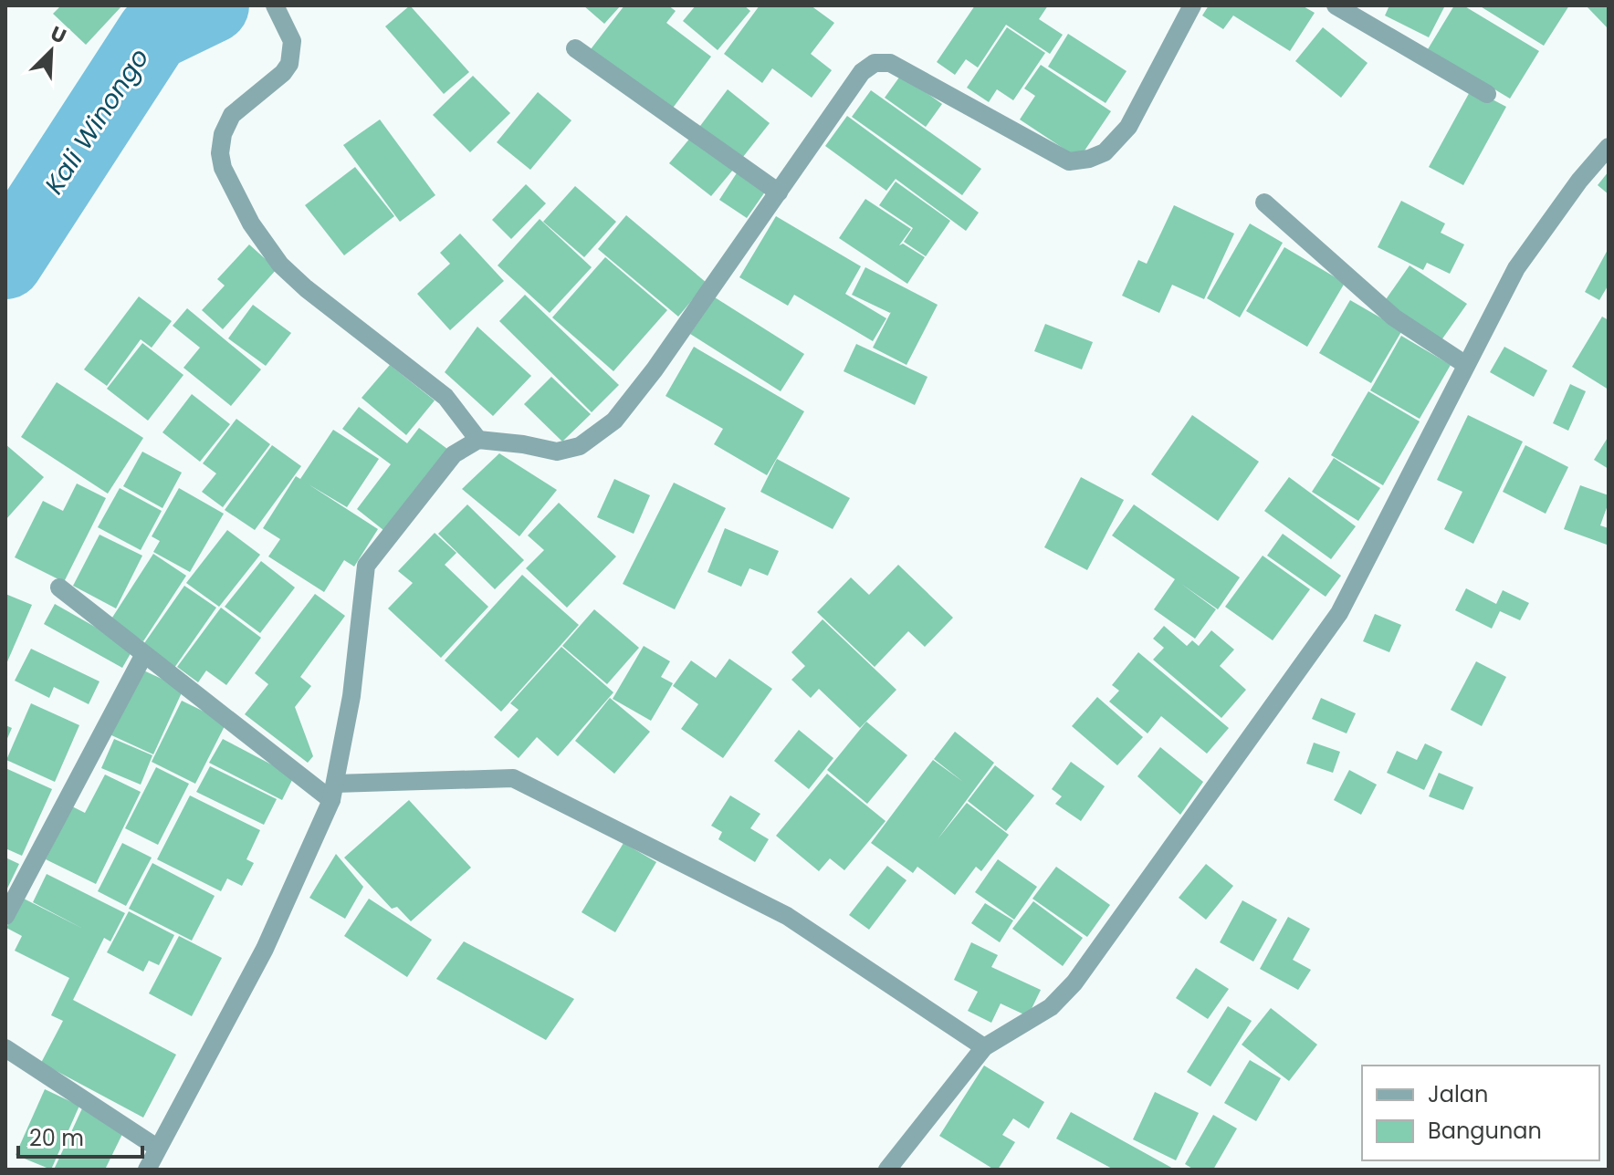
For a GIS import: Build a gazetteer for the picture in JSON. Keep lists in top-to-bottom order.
{
  "water": ["Kali Winongo"],
  "legend": ["Jalan", "Bangunan"],
  "scale_bar": "20 m",
  "north": "top right"
}
